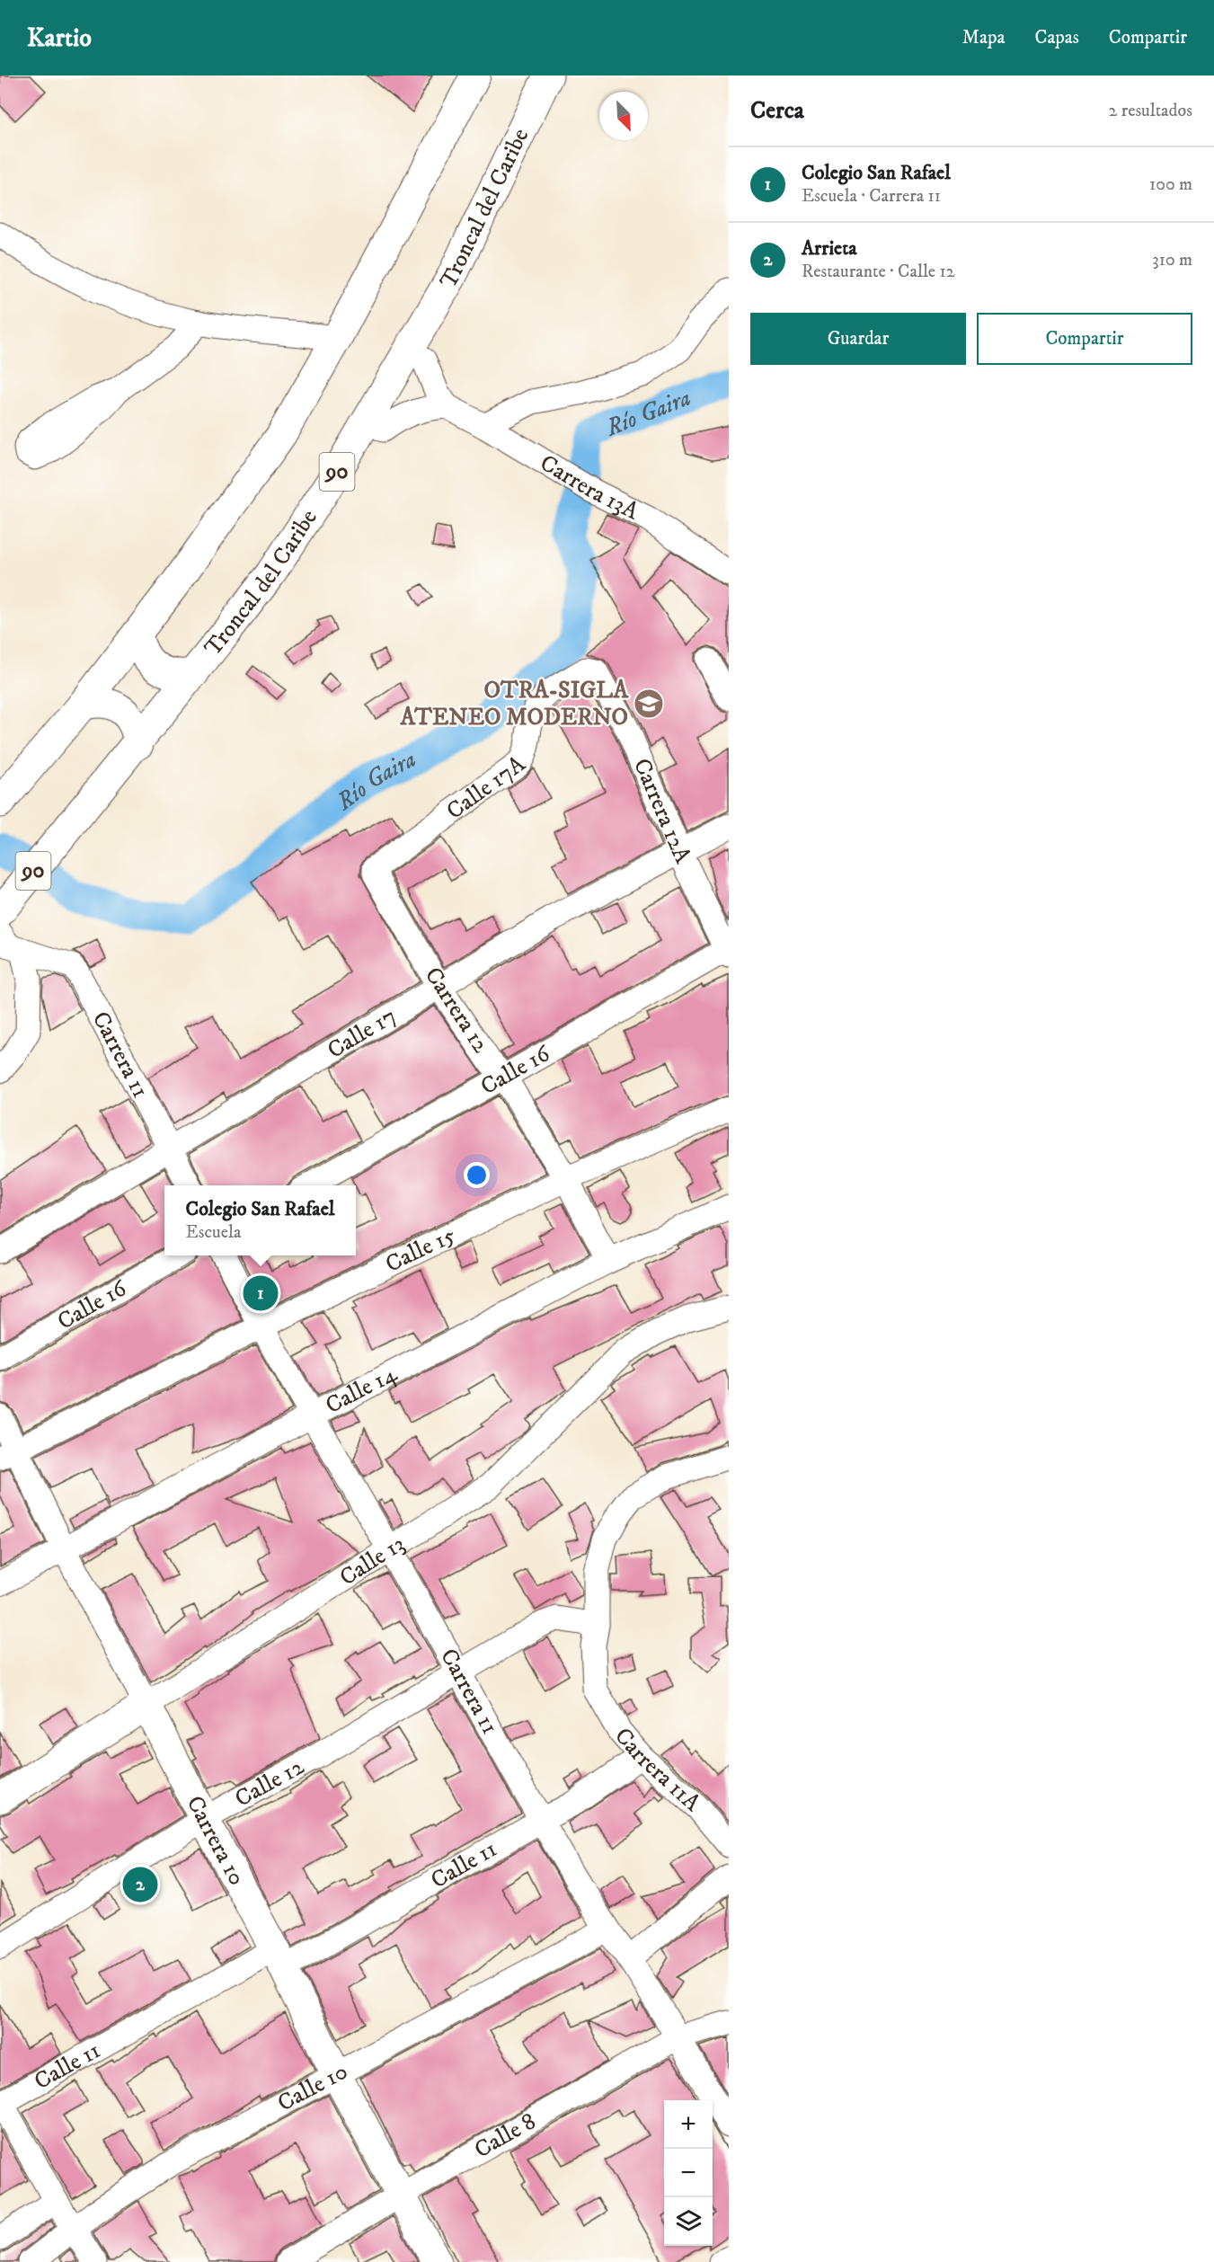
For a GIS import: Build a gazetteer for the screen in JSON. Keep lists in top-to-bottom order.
{
  "streets": {
    "main road": [
      "Troncal del Caribe",
      "90",
      "Calle 13",
      "Carrera 10"
    ],
    "street": [
      "Carrera 13A",
      "Calle 17A",
      "Carrera 12A",
      "Carrera 12",
      "Calle 17",
      "Carrera 11",
      "Calle 16",
      "Calle 15",
      "Calle 14",
      "Carrera 11A",
      "Calle 12",
      "Calle 11",
      "Calle 10",
      "Calle 8"
    ]
  },
  "crossings": [
    ["Calle 17A", "Carrera 12A"],
    ["Calle 17A", "Carrera 12"],
    ["Carrera 12A", "Calle 17"],
    ["Carrera 12A", "Calle 16"],
    ["Carrera 12", "Calle 17"],
    ["Carrera 12", "Calle 16"],
    ["Carrera 12", "Calle 15"],
    ["Carrera 12", "Calle 14"],
    ["Calle 17", "Carrera 11"],
    ["Carrera 11", "Calle 15"],
    ["Carrera 11", "Calle 14"],
    ["Carrera 11", "Calle 13"],
    ["Carrera 11", "Calle 12"],
    ["Carrera 11", "Calle 11"],
    ["Carrera 11", "Calle 10"],
    ["Carrera 11", "Calle 8"],
    ["Calle 15", "Carrera 10"],
    ["Calle 14", "Carrera 10"],
    ["Calle 13", "Carrera 10"],
    ["Carrera 11A", "Calle 12"],
    ["Carrera 11A", "Calle 11"],
    ["Calle 12", "Carrera 10"],
    ["Carrera 10", "Calle 11"],
    ["Carrera 10", "Calle 10"],
    ["Carrera 10", "Calle 8"]
  ],
  "water": ["Río Gaira"],
  "places": {
    "school or university": ["OTRA-SIGLA ATENEO MODERNO"]
  },
  "north": "bottom right",
  "page": {
    "header": "Kartio",
    "nav": ["Mapa", "Capas", "Compartir"],
    "heading": ["Cerca", "2 resultados"],
    "list": [
      {
        "mark": "1",
        "name": "Colegio San Rafael",
        "note": "Escuela · Carrera 11",
        "value": "100 m"
      },
      {
        "mark": "2",
        "name": "Arrieta",
        "note": "Restaurante · Calle 12",
        "value": "310 m"
      }
    ],
    "buttons": ["Guardar", "Compartir"],
    "popup": ["Colegio San Rafael", "Escuela"],
    "pins": ["1", "2"],
    "map_buttons": ["+", "−"]
  }
}
